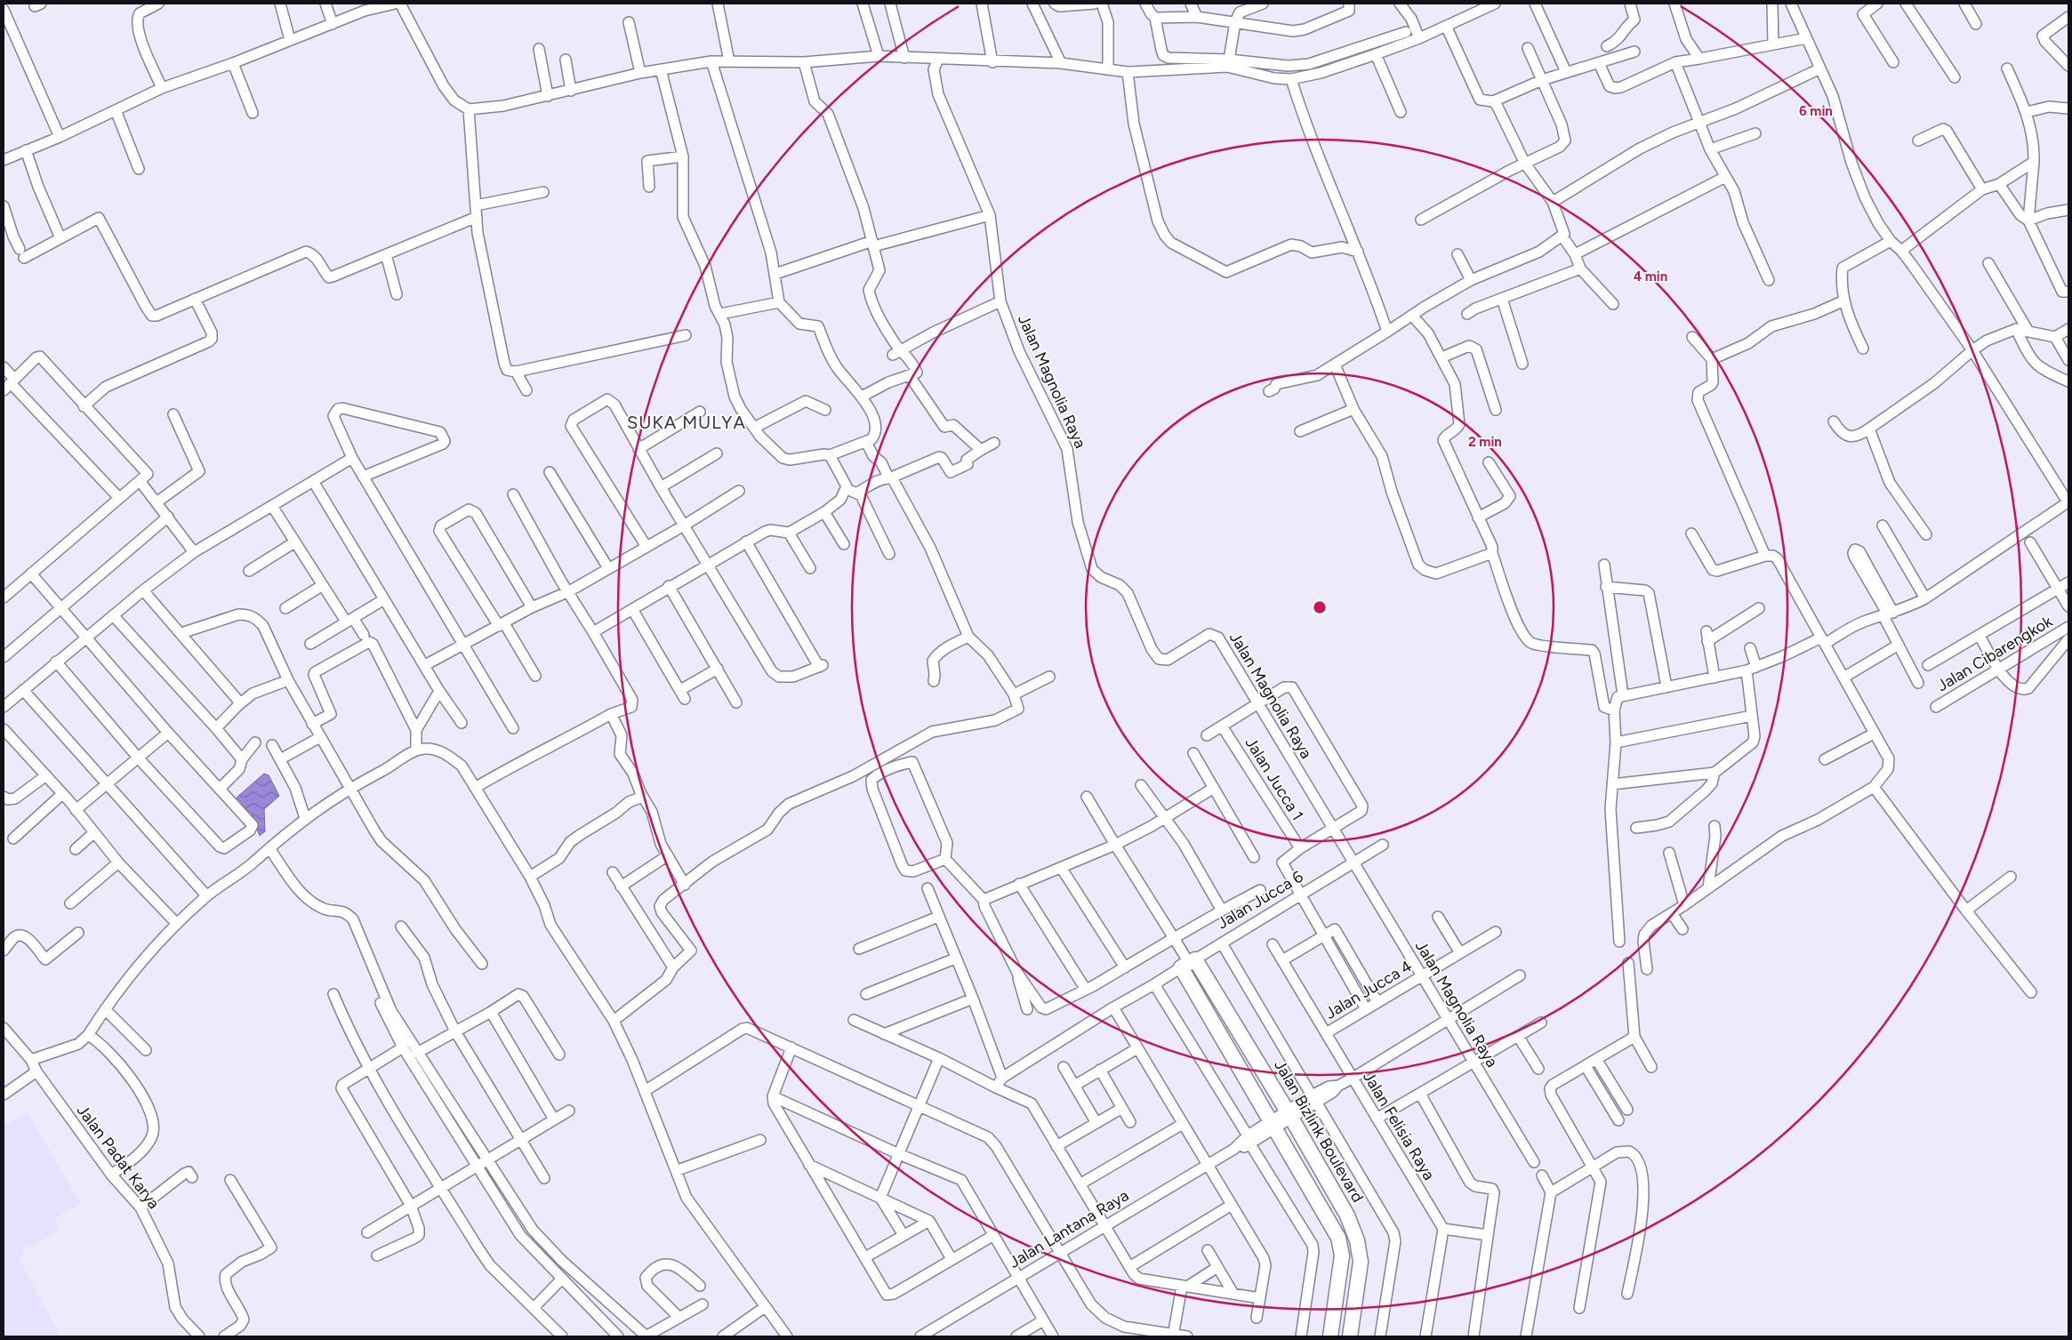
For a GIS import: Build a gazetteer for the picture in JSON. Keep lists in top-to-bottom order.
{
  "streets": {
    "street": [
      "Jalan Magnolia Raya",
      "Jalan Cibarengkok",
      "Jalan Jucca 1",
      "Jalan Jucca 6",
      "Jalan Jucca 4",
      "Jalan Felisia Raya",
      "Jalan Bizlink Boulevard",
      "Jalan Padat Karya",
      "Jalan Lantana Raya"
    ]
  },
  "crossings": [
    ["Jalan Magnolia Raya", "Jalan Jucca 6"],
    ["Jalan Magnolia Raya", "Jalan Jucca 4"],
    ["Jalan Magnolia Raya", "Jalan Lantana Raya"],
    ["Jalan Jucca 6", "Jalan Bizlink Boulevard"],
    ["Jalan Jucca 4", "Jalan Felisia Raya"],
    ["Jalan Felisia Raya", "Jalan Lantana Raya"],
    ["Jalan Bizlink Boulevard", "Jalan Lantana Raya"]
  ],
  "districts": ["SUKA MULYA"],
  "rings": ["6 min", "4 min", "2 min"]
}
